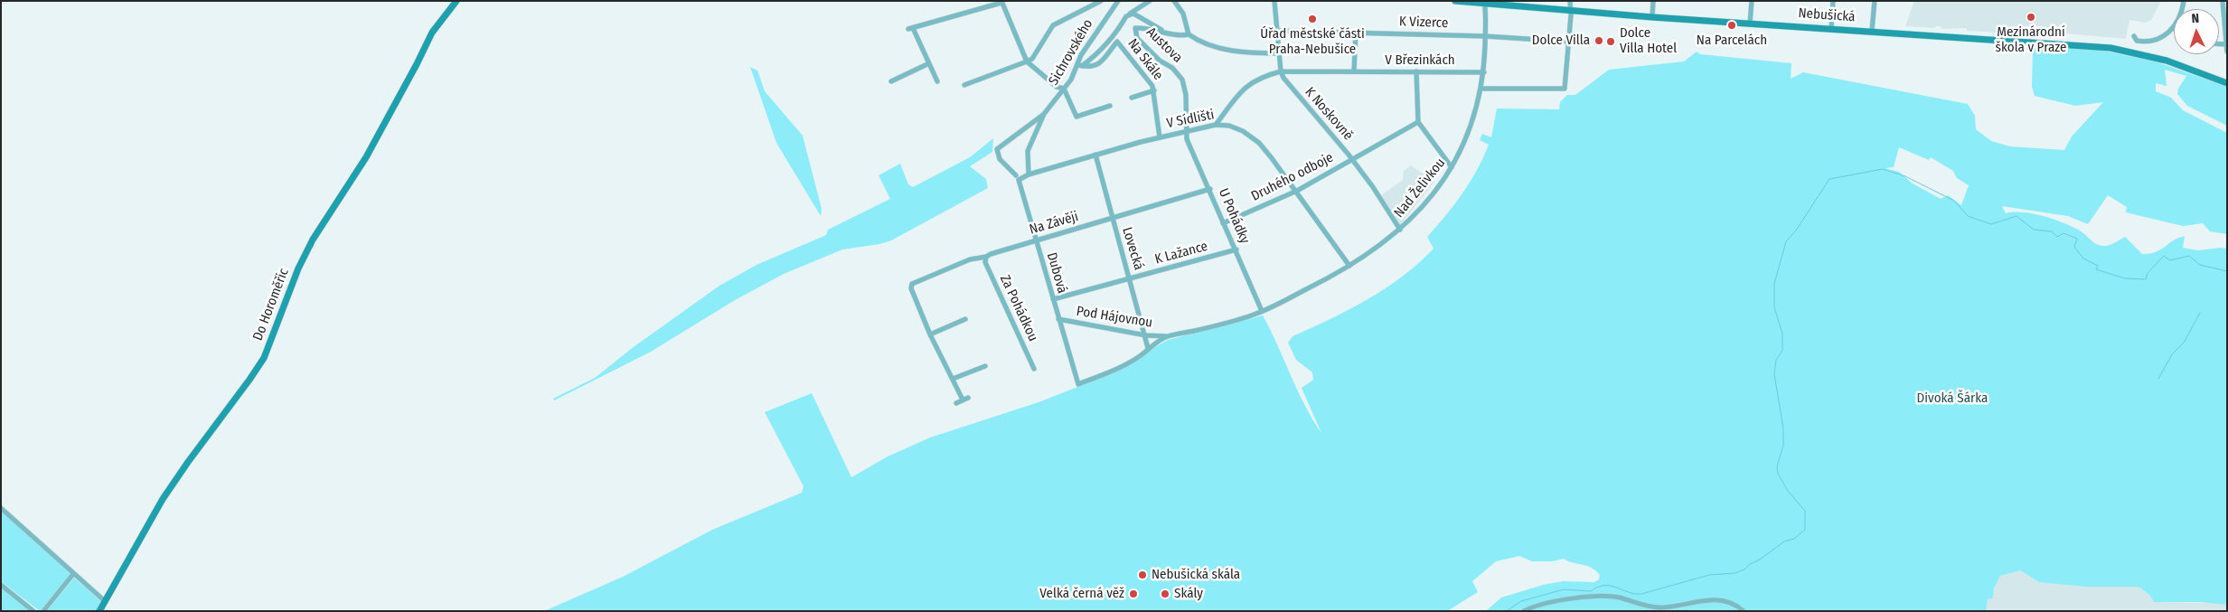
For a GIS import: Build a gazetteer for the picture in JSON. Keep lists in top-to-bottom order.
{
  "streets": {
    "street": [
      "Nebušická",
      "K Vizerce",
      "Austova",
      "Sichrovského",
      "Na Skále",
      "V Březinkách",
      "K Noskovně",
      "V Sídlišti",
      "Druhého odboje",
      "Nad Želivkou",
      "U Pohádky",
      "Na Závěji",
      "Lovecká",
      "K Lažance",
      "Dubová",
      "Do Horoměřic",
      "Za Pohádkou",
      "Pod Hájovnou"
    ]
  },
  "crossings": [
    ["Nebušická", "Nad Želivkou"],
    ["K Vizerce", "K Noskovně"],
    ["K Vizerce", "Nad Želivkou"],
    ["Austova", "K Noskovně"],
    ["Austova", "V Sídlišti"],
    ["Austova", "U Pohádky"],
    ["Sichrovského", "Na Skále"],
    ["Sichrovského", "V Sídlišti"],
    ["Sichrovského", "Dubová"],
    ["Na Skále", "V Sídlišti"],
    ["V Březinkách", "K Noskovně"],
    ["V Březinkách", "V Sídlišti"],
    ["V Březinkách", "Nad Želivkou"],
    ["K Noskovně", "Druhého odboje"],
    ["K Noskovně", "Nad Želivkou"],
    ["V Sídlišti", "Druhého odboje"],
    ["V Sídlišti", "Nad Želivkou"],
    ["V Sídlišti", "U Pohádky"],
    ["V Sídlišti", "Lovecká"],
    ["V Sídlišti", "Dubová"],
    ["Druhého odboje", "U Pohádky"],
    ["Nad Želivkou", "U Pohádky"],
    ["Nad Želivkou", "Pod Hájovnou"],
    ["U Pohádky", "Na Závěji"],
    ["U Pohádky", "K Lažance"],
    ["U Pohádky", "Pod Hájovnou"],
    ["Na Závěji", "Lovecká"],
    ["Na Závěji", "Dubová"],
    ["Na Závěji", "Za Pohádkou"],
    ["Lovecká", "K Lažance"],
    ["Lovecká", "Pod Hájovnou"],
    ["K Lažance", "Dubová"],
    ["Dubová", "Pod Hájovnou"]
  ],
  "parks": ["Divoká Šárka"],
  "places": [
    "Mezinárodní škola v Praze",
    "Úřad městské části Praha-Nebušice",
    "Na Parcelách",
    "Dolce Villa",
    "Dolce Villa Hotel",
    "Nebušická skála",
    "Velká černá věž",
    "Skály"
  ],
  "north": "top"
}
